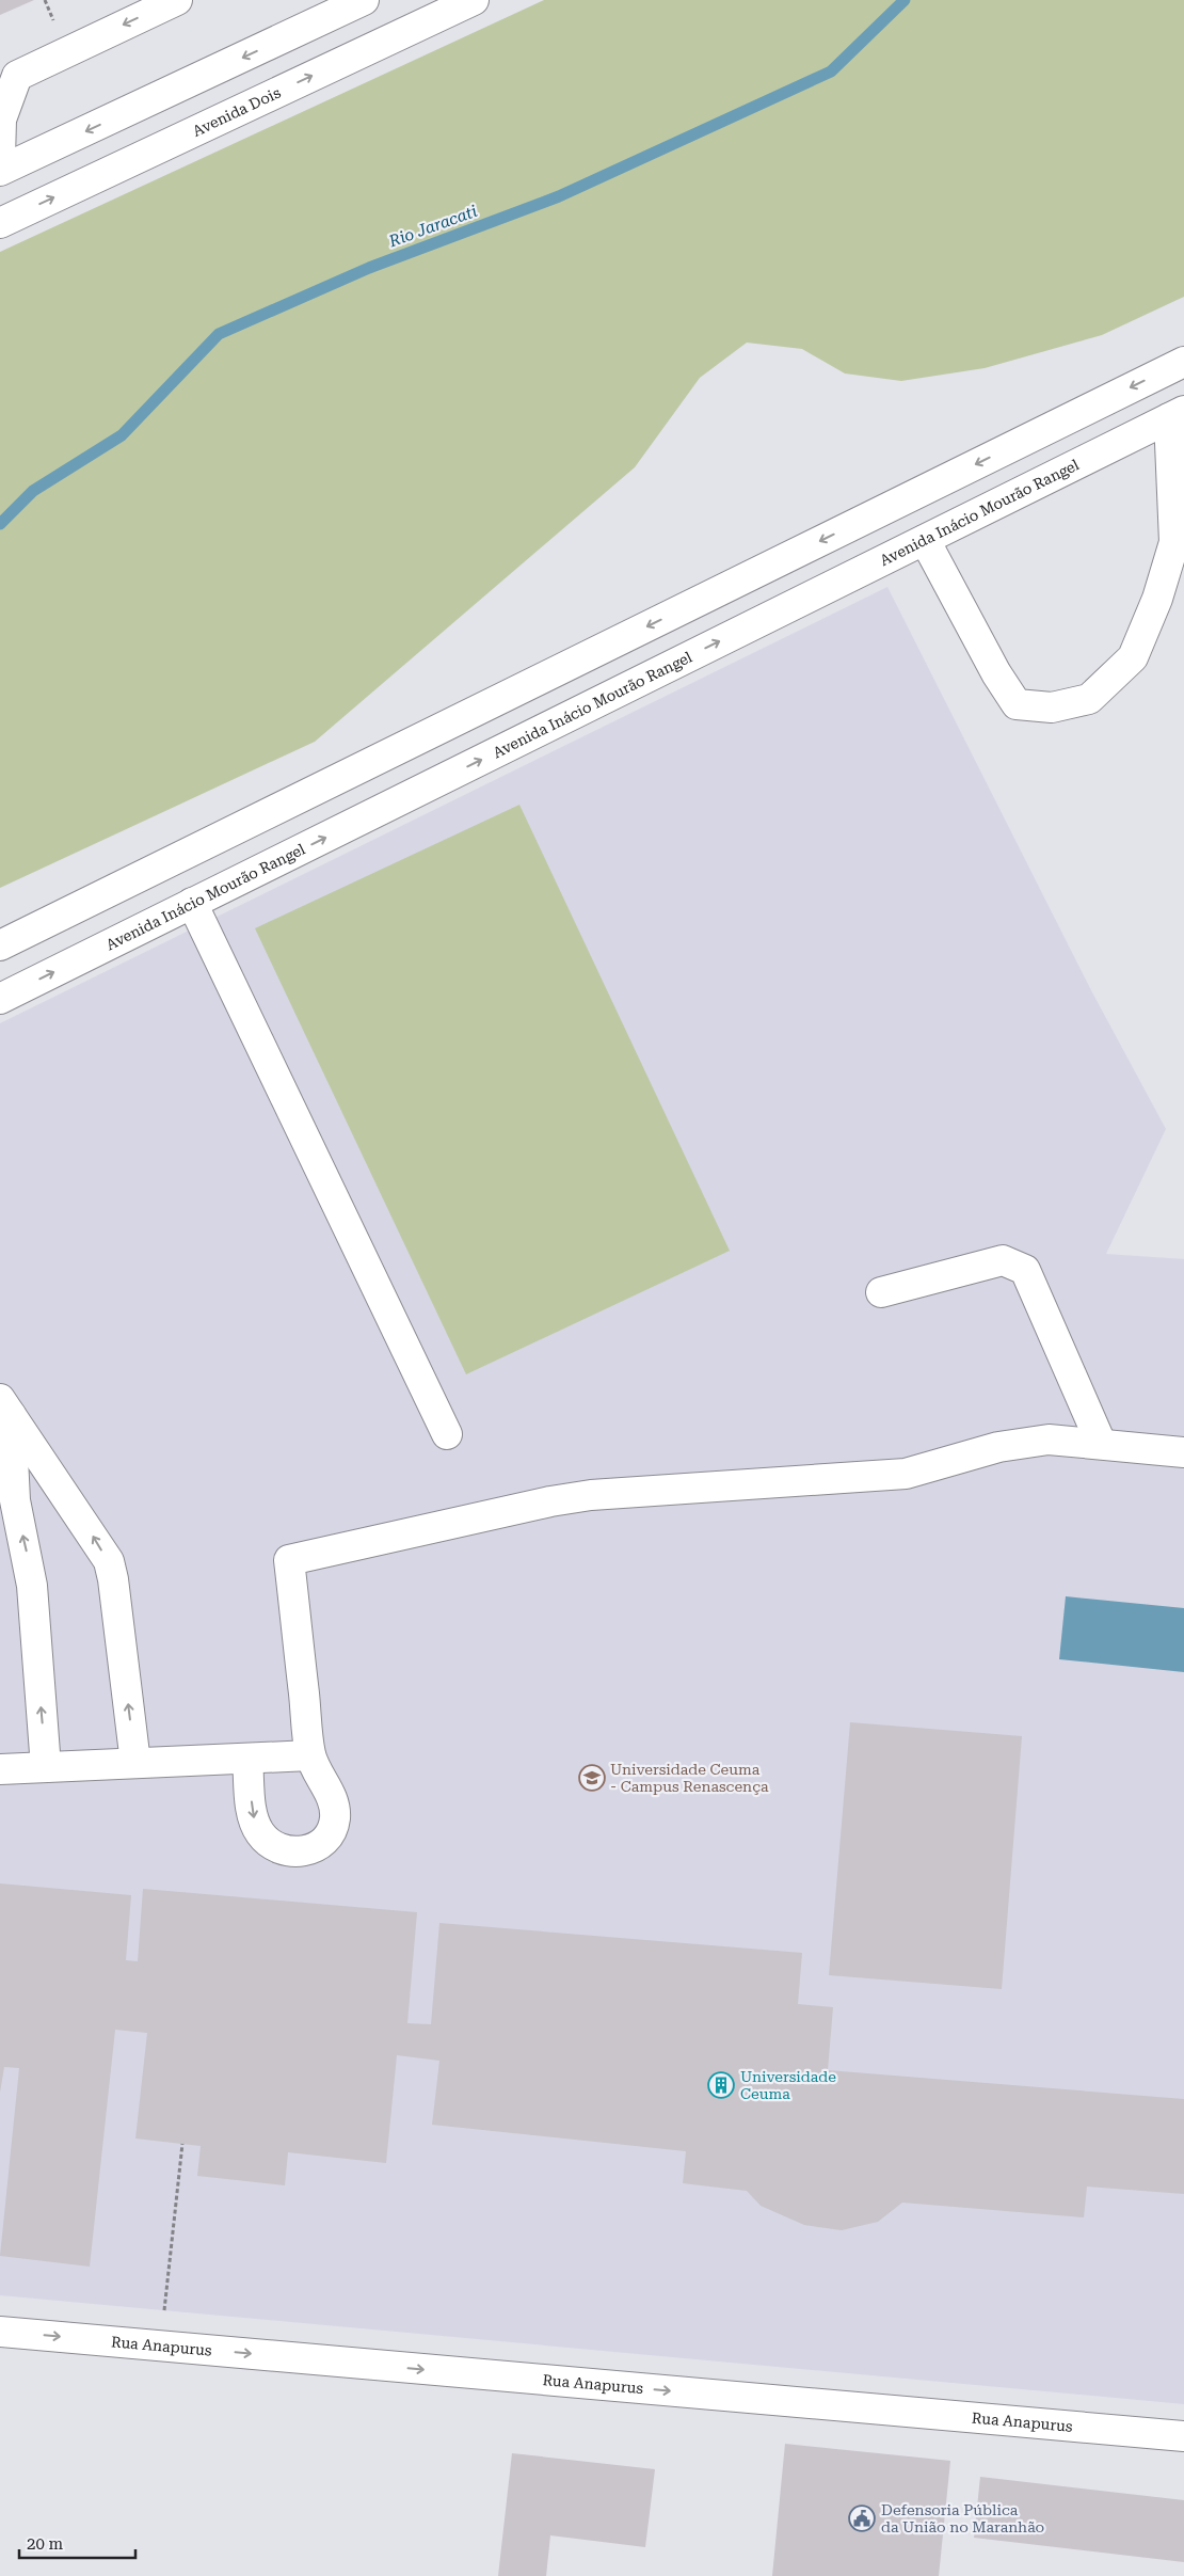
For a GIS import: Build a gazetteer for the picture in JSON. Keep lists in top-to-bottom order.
{
  "streets": {
    "main road": ["Avenida Dois", "Avenida Inácio Mourão Rangel", "Rua Anapurus"]
  },
  "one_way": ["Rua Anapurus"],
  "water": ["Rio Jaracati"],
  "places": {
    "school or university": ["Universidade Ceuma - Campus Renascença"],
    "building": ["Universidade Ceuma"],
    "public building": ["Defensoria Pública da União no Maranhão"]
  },
  "scale_bar": "20 m"
}
